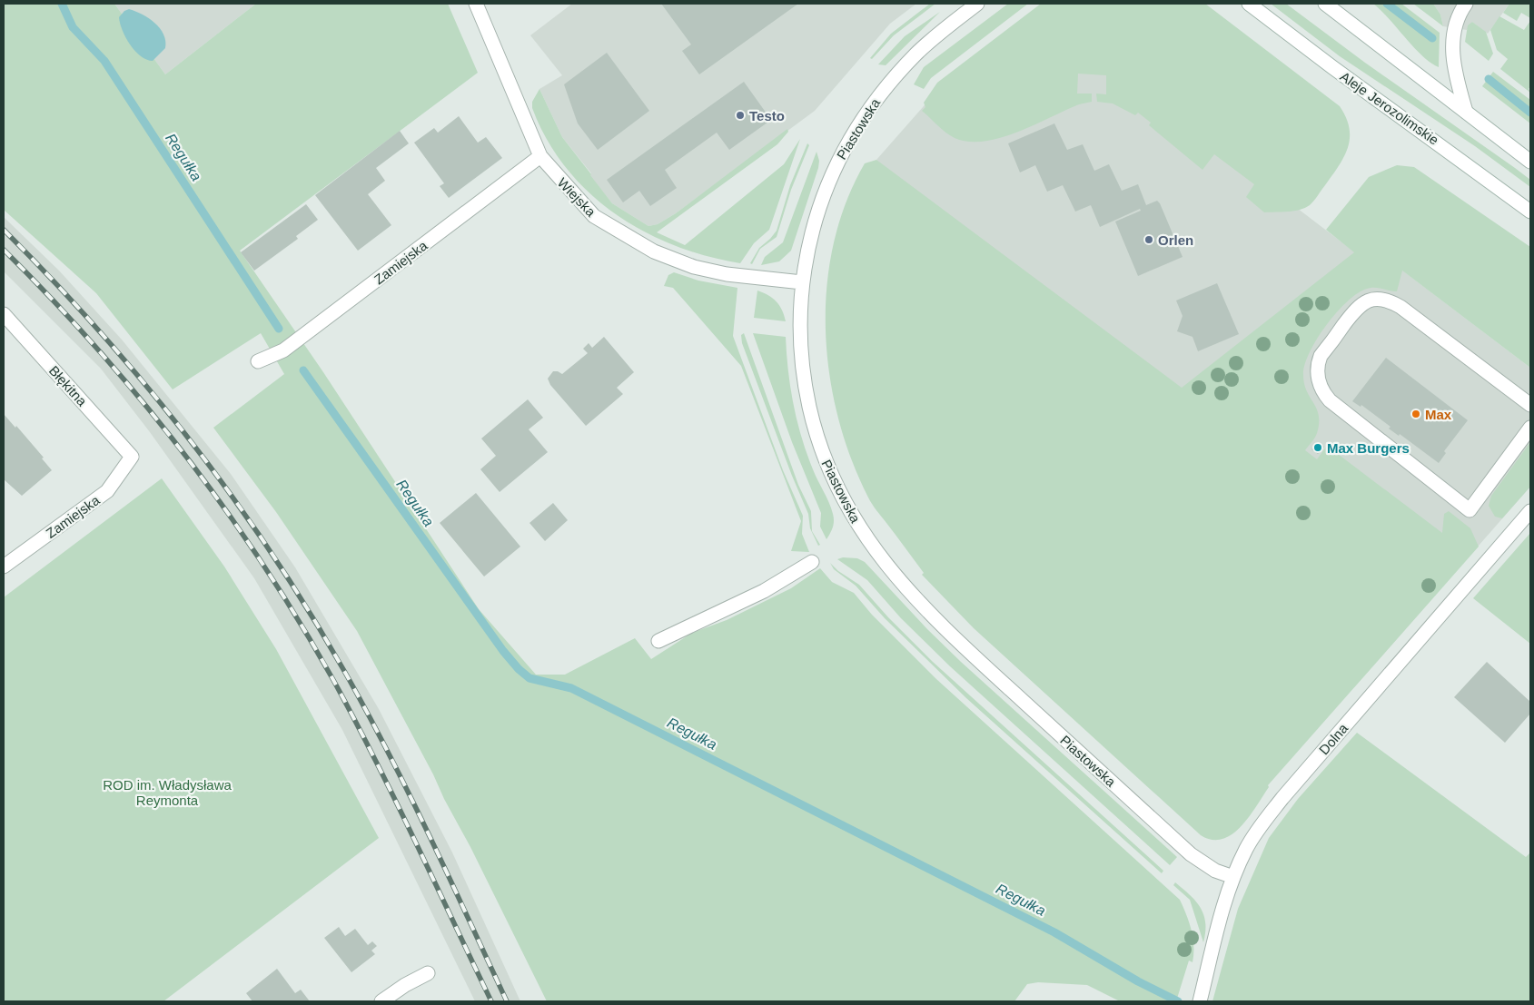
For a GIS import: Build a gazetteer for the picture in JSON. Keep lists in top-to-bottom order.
{
  "streets": {
    "street": [
      "Aleje Jerozolimskie",
      "Piastowska",
      "Wiejska",
      "Zamiejska",
      "Błękitna",
      "Dolna"
    ]
  },
  "crossings": [
    ["Piastowska", "Wiejska"],
    ["Piastowska", "Dolna"],
    ["Wiejska", "Zamiejska"],
    ["Zamiejska", "Błękitna"]
  ],
  "water": ["Regułka"],
  "parks": ["ROD im. Władysława Reymonta"],
  "places": [
    "Testo",
    "Orlen",
    "Max",
    "Max Burgers"
  ]
}
